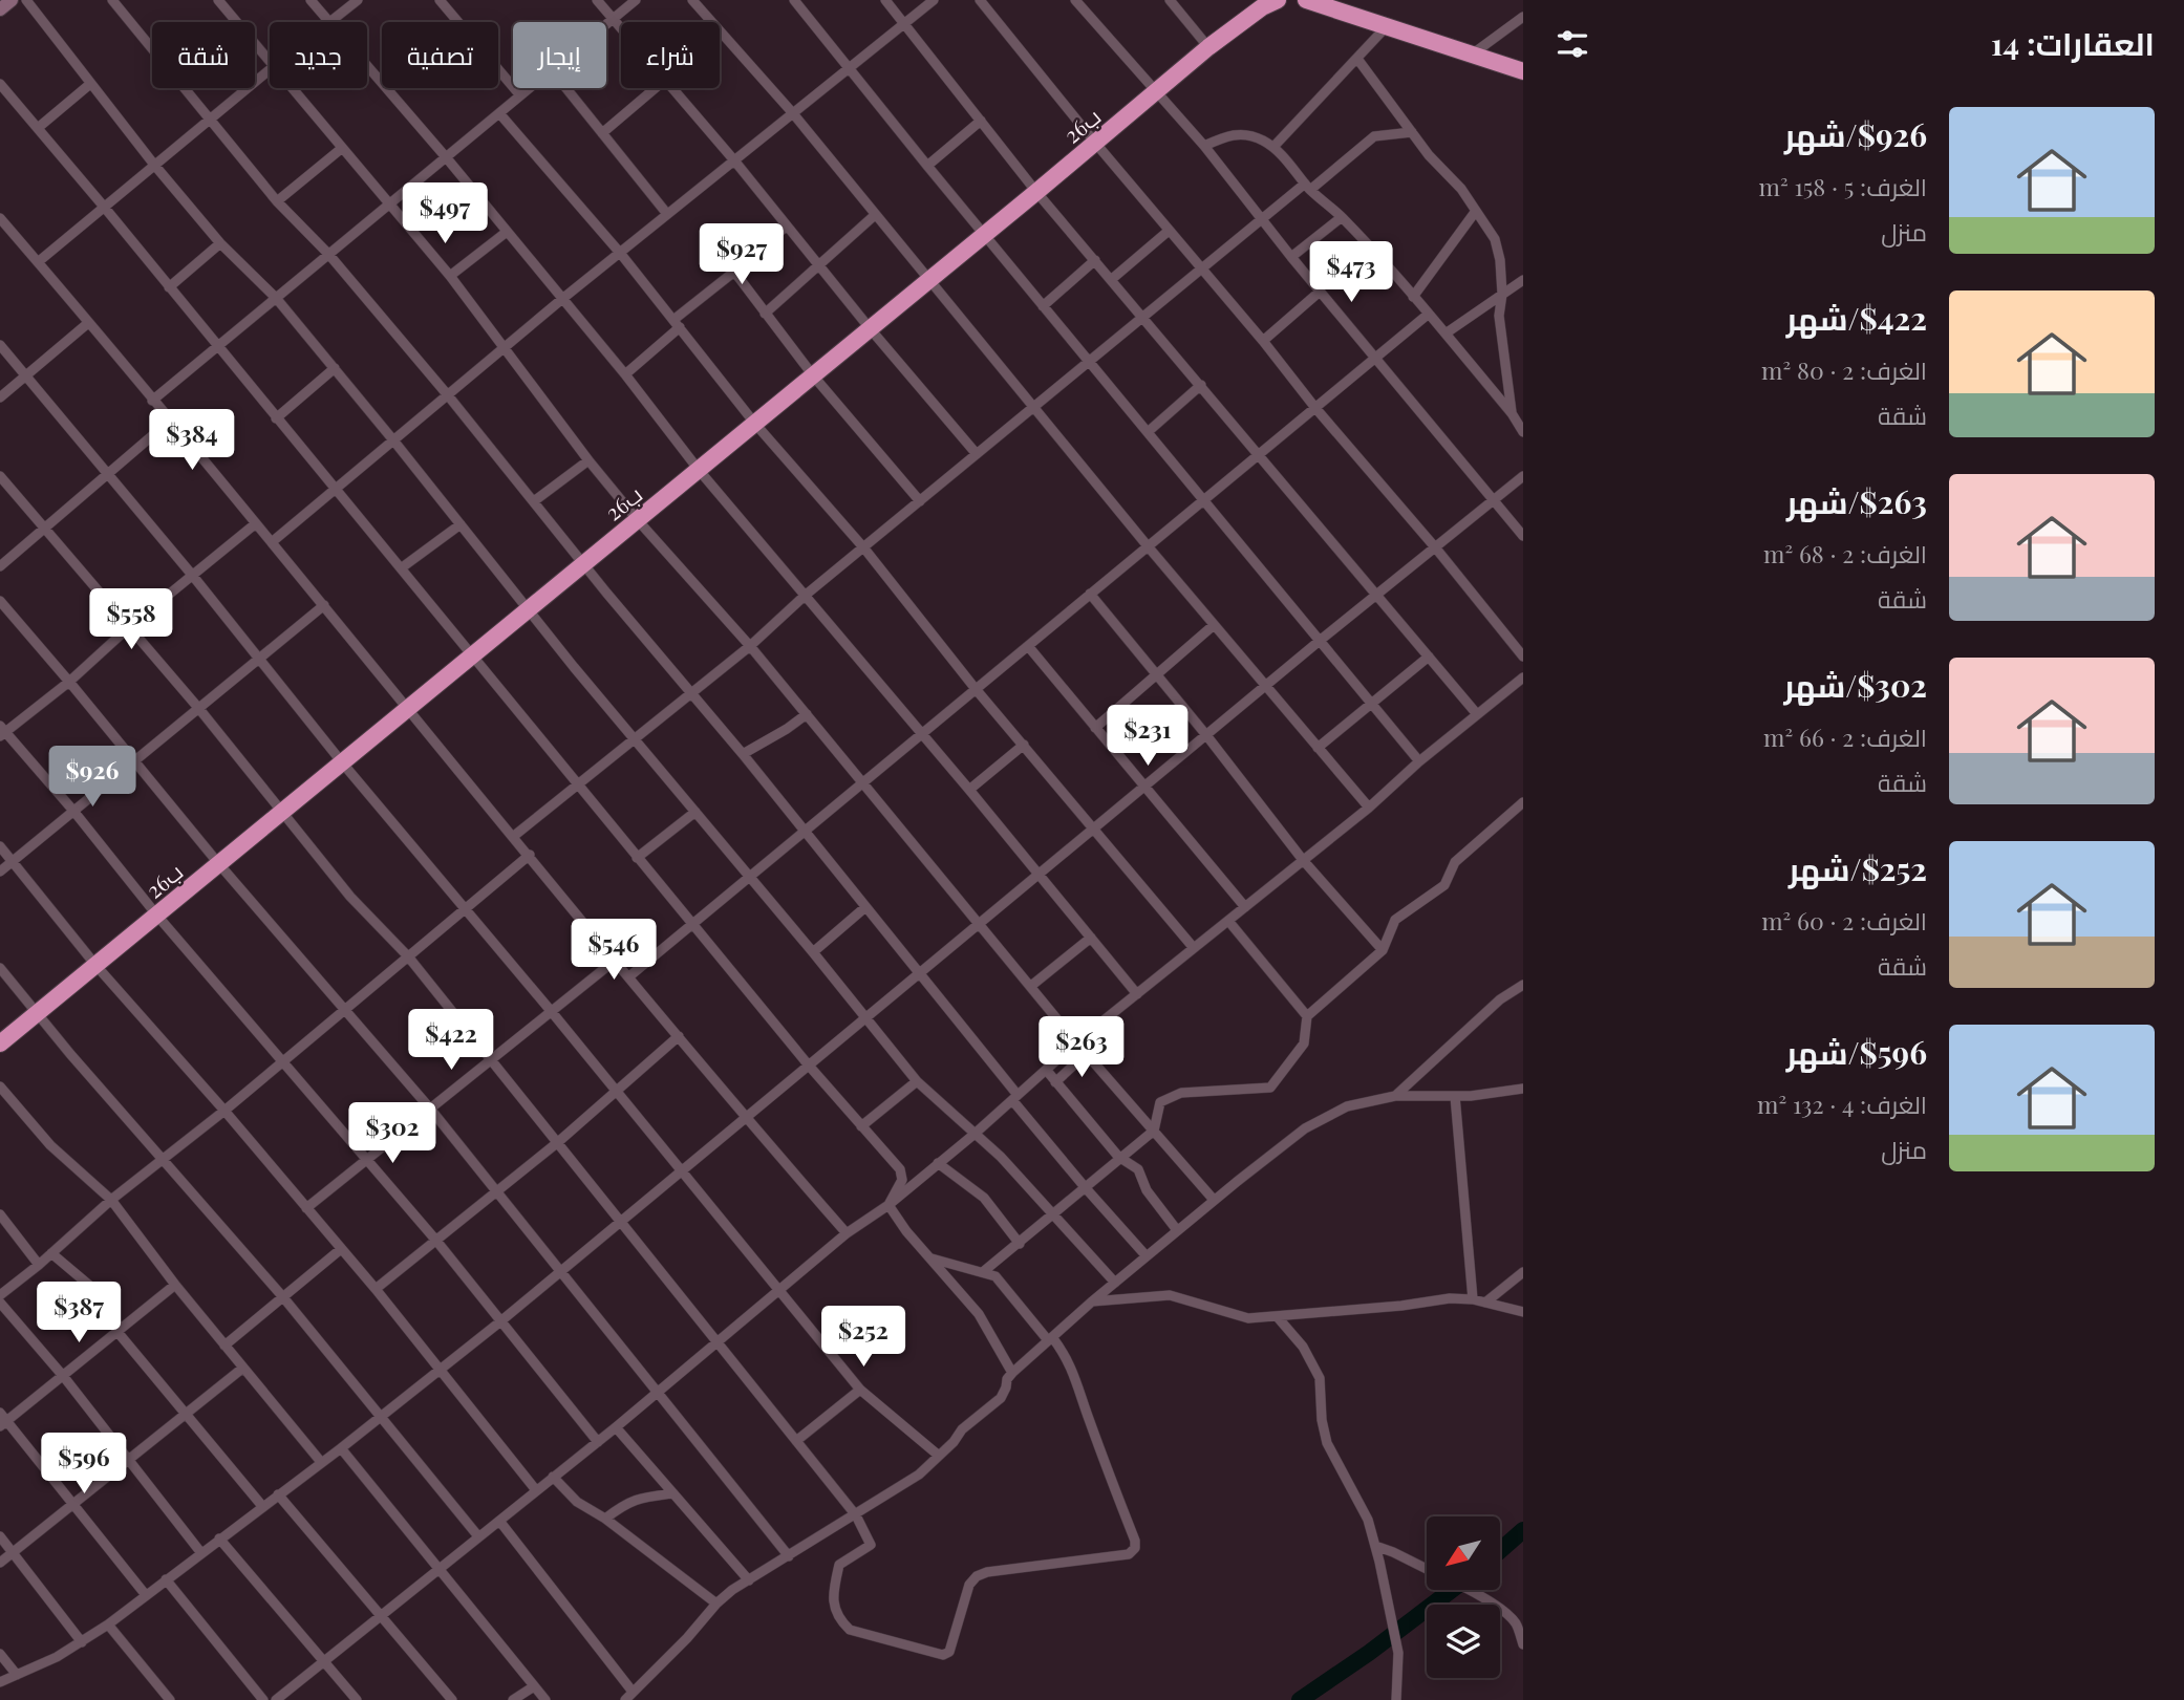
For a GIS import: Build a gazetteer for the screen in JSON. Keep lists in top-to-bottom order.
{
  "streets": {
    "highway": ["26ب"]
  },
  "north": "bottom left",
  "page": {
    "heading": "العقارات: 14",
    "chip": [
      "شراء",
      "إيجار",
      "تصفية",
      "جديد",
      "شقة"
    ],
    "list": [
      {
        "name": "$926/شهر",
        "note": "الغرف: 5 · 158 m² · منزل"
      },
      {
        "name": "$422/شهر",
        "note": "الغرف: 2 · 80 m² · شقة"
      },
      {
        "name": "$263/شهر",
        "note": "الغرف: 2 · 68 m² · شقة"
      },
      {
        "name": "$302/شهر",
        "note": "الغرف: 2 · 66 m² · شقة"
      },
      {
        "name": "$252/شهر",
        "note": "الغرف: 2 · 60 m² · شقة"
      },
      {
        "name": "$596/شهر",
        "note": "الغرف: 4 · 132 m² · منزل"
      }
    ],
    "price": [
      "$497",
      "$927",
      "$473",
      "$384",
      "$558",
      "$231",
      "$926",
      "$546",
      "$422",
      "$263",
      "$302",
      "$387",
      "$252",
      "$596"
    ]
  }
}
